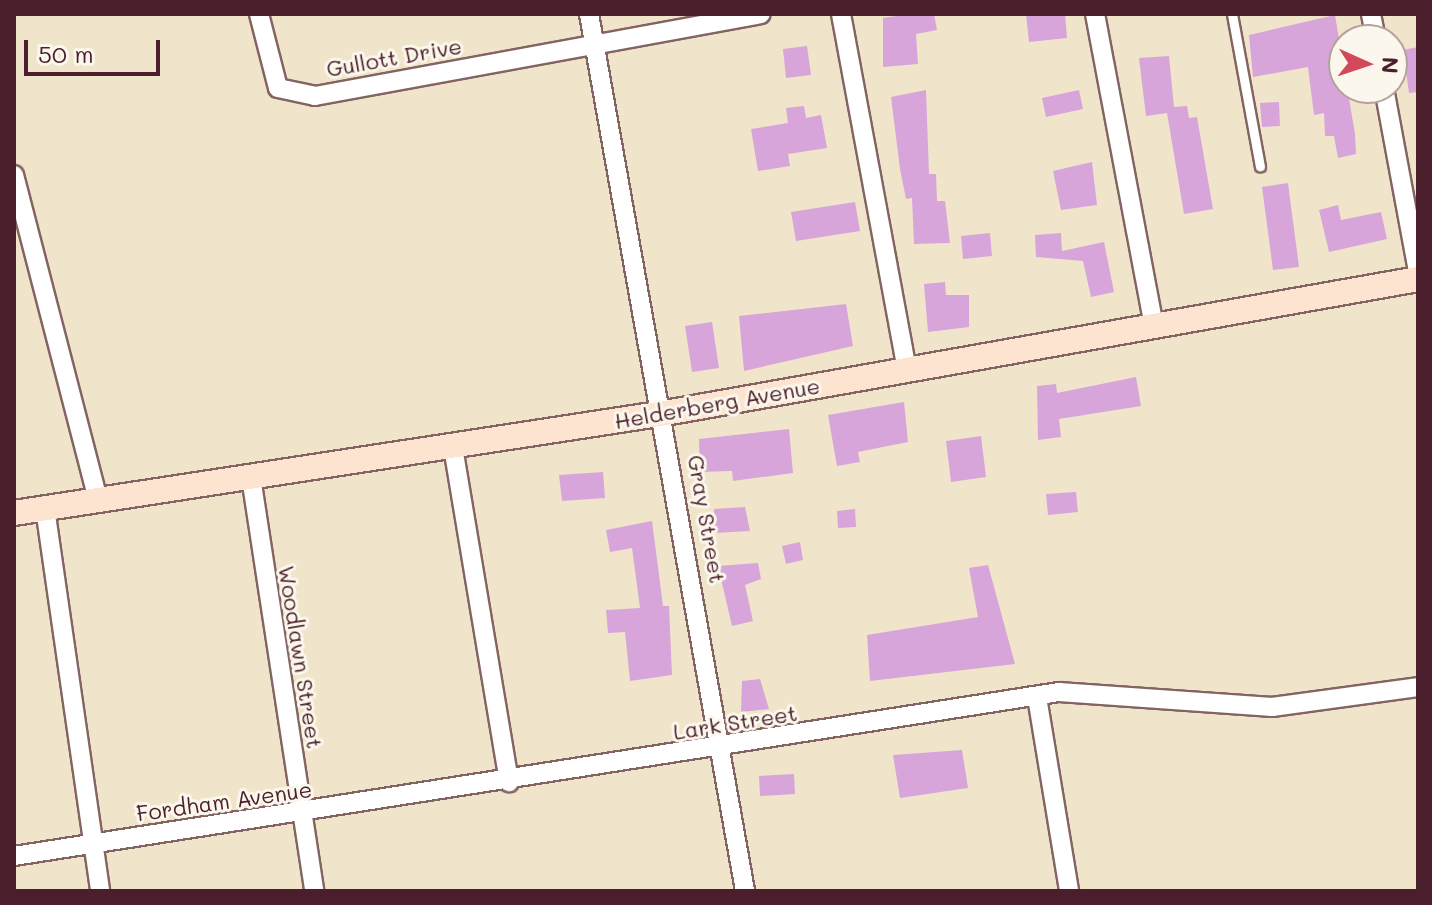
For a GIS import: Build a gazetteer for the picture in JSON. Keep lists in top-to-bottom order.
{
  "streets": {
    "street": [
      "Gullott Drive",
      "Helderberg Avenue",
      "Gray Street",
      "Woodlawn Street",
      "Lark Street",
      "Fordham Avenue"
    ]
  },
  "crossings": [
    ["Gullott Drive", "Gray Street"],
    ["Helderberg Avenue", "Gray Street"],
    ["Helderberg Avenue", "Woodlawn Street"],
    ["Gray Street", "Lark Street"],
    ["Woodlawn Street", "Fordham Avenue"],
    ["Lark Street", "Fordham Avenue"]
  ],
  "scale_bar": "50 m",
  "north": "right"
}
